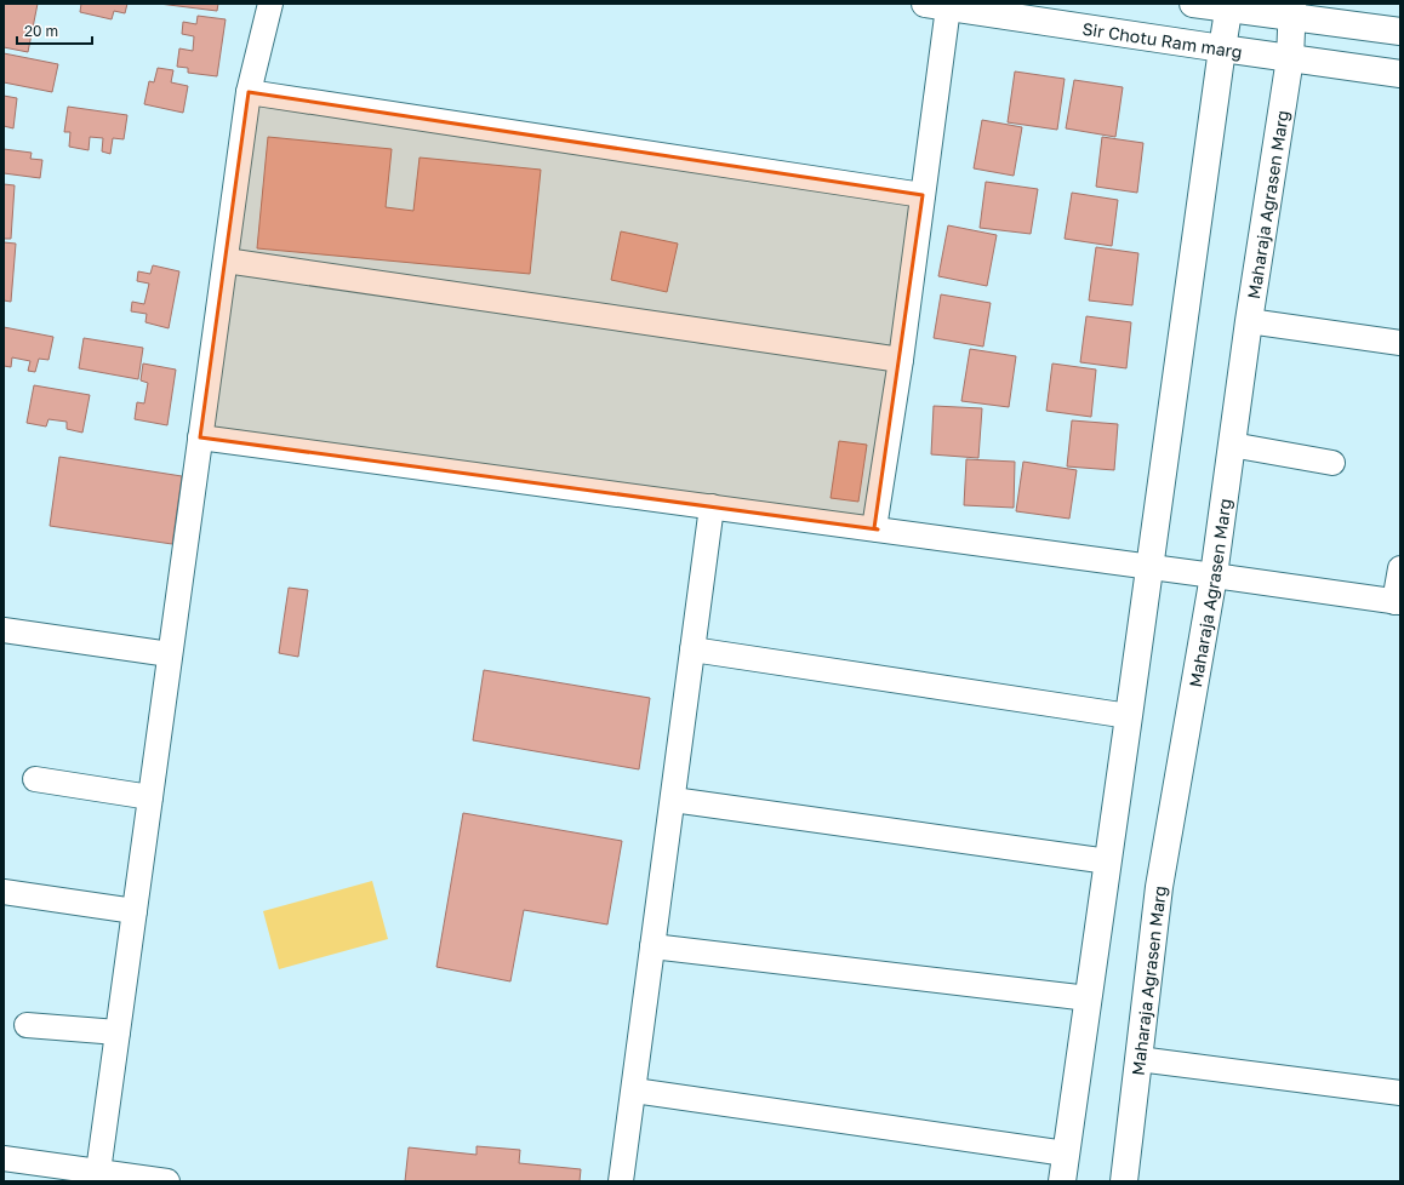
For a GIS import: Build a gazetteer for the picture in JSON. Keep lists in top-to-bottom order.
{
  "streets": {
    "street": ["Sir Chotu Ram marg", "Maharaja Agrasen Marg"]
  },
  "crossings": [
    ["Sir Chotu Ram marg", "Maharaja Agrasen Marg"]
  ],
  "scale_bar": "20 m"
}
